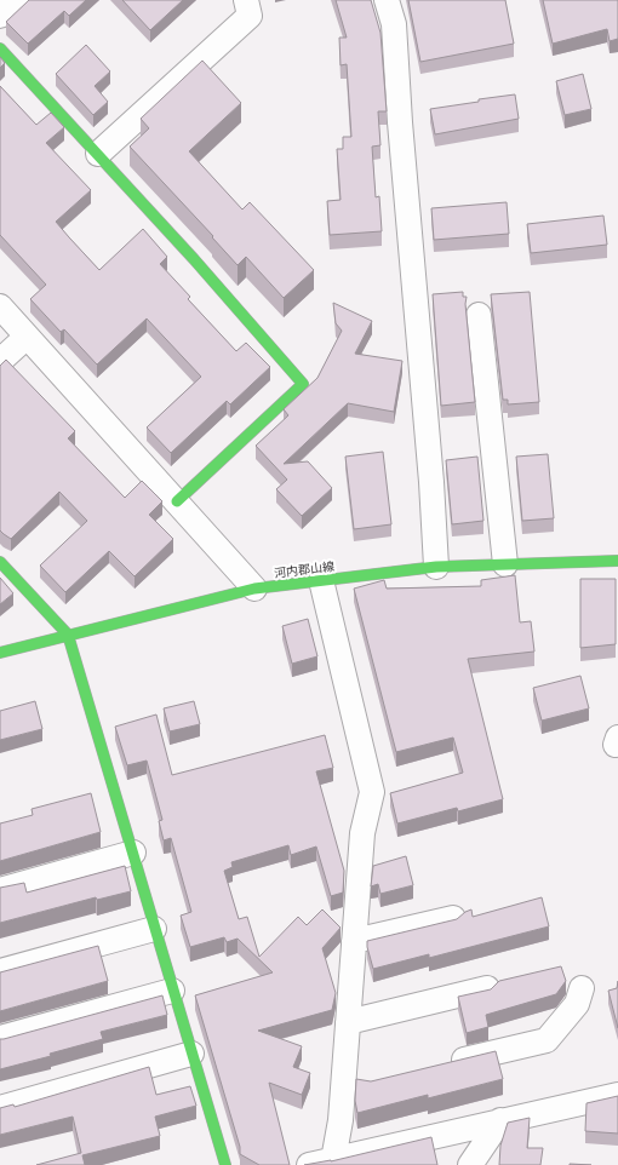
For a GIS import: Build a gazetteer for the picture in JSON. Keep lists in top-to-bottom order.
{
  "streets": {
    "street": ["河内郡山線"]
  }
}
